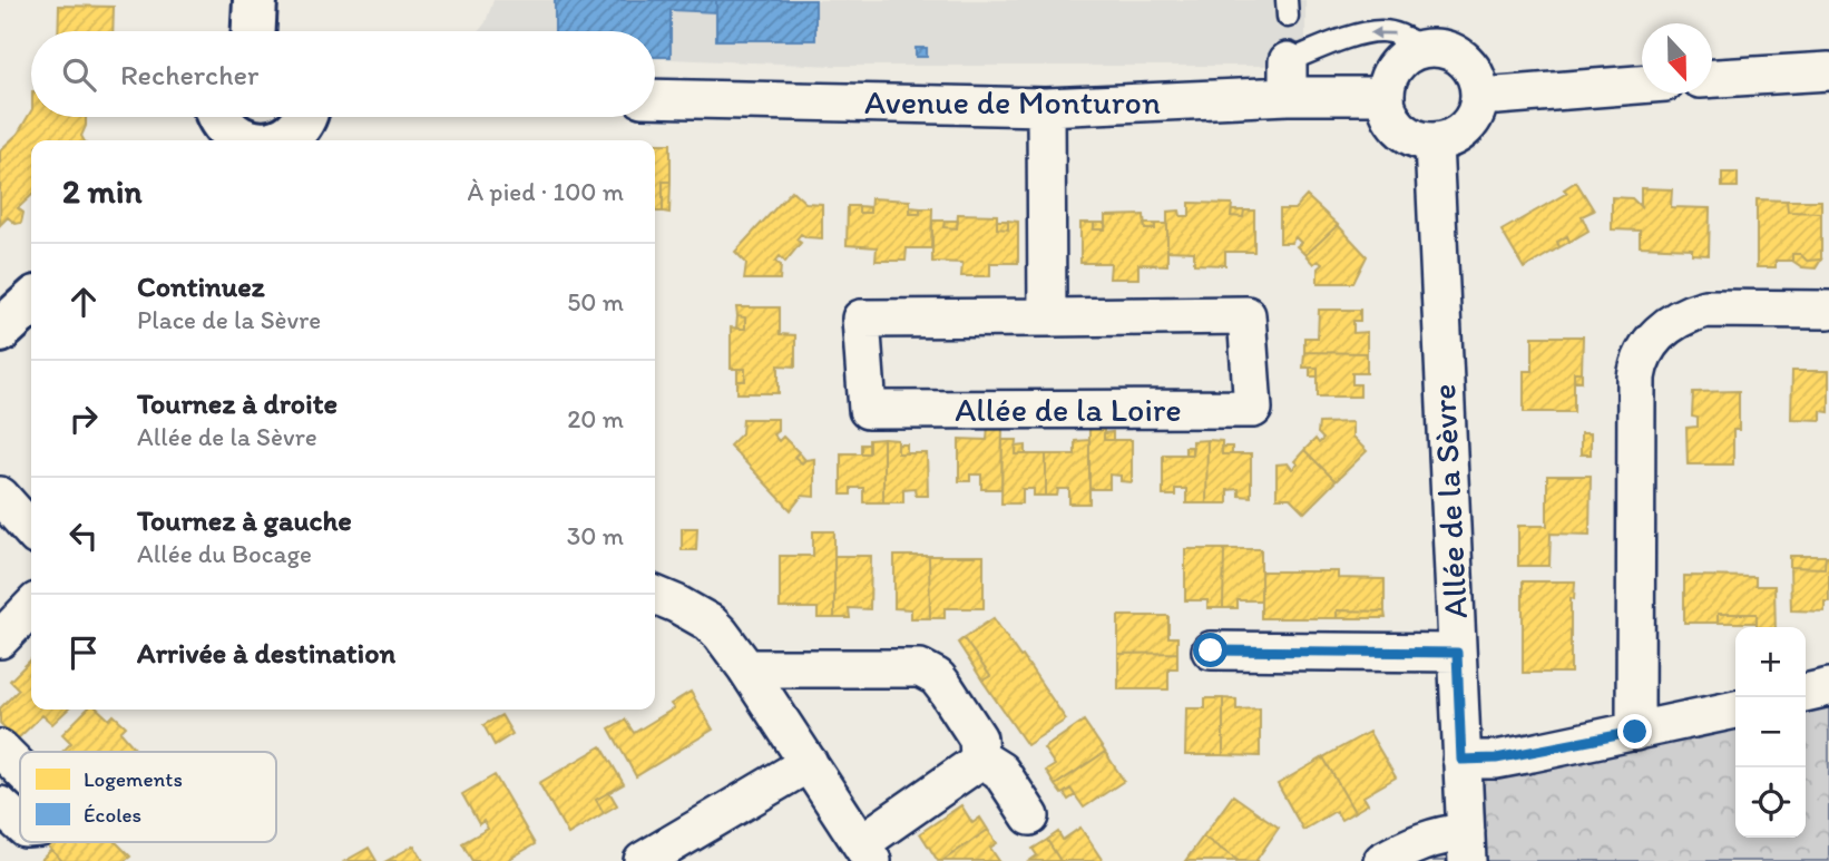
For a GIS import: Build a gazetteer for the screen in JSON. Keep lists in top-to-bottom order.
{
  "streets": {
    "street": ["Avenue de Monturon", "Allée de la Loire", "Allée de la Sèvre"]
  },
  "crossings": [
    ["Avenue de Monturon", "Allée de la Sèvre"]
  ],
  "legend": ["Logements", "Écoles"],
  "north": "bottom",
  "page": {
    "search": "Rechercher",
    "heading": ["2 min", "À pied · 100 m"],
    "list": [
      ["Continuez", "Place de la Sèvre", "50 m"],
      ["Tournez à droite", "Allée de la Sèvre", "20 m"],
      ["Tournez à gauche", "Allée du Bocage", "30 m"],
      "Arrivée à destination"
    ],
    "map_buttons": ["+", "−"]
  }
}
